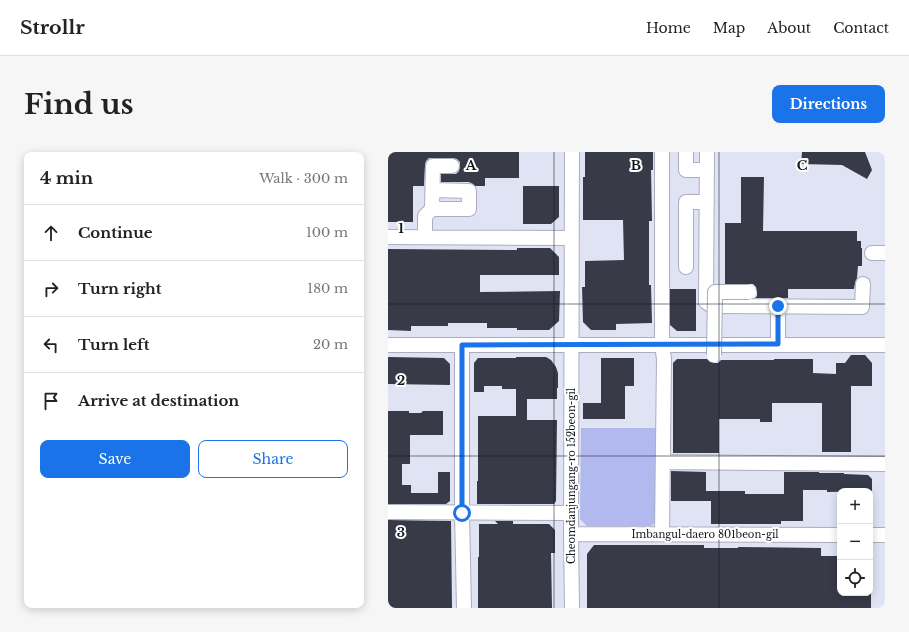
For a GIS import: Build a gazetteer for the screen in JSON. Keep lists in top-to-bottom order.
{
  "streets": {
    "street": ["Cheomdanjungang-ro 152beon-gil", "Imbangul-daero 801beon-gil"]
  },
  "crossings": [
    ["Cheomdanjungang-ro 152beon-gil", "Imbangul-daero 801beon-gil"]
  ],
  "page": {
    "header": "Strollr",
    "nav": [
      "Home",
      "Map",
      "About",
      "Contact"
    ],
    "buttons": [
      "Directions",
      ["Save", "Share"]
    ],
    "title": "Find us",
    "heading": ["4 min", "Walk · 300 m"],
    "list": [
      ["Continue", "100 m"],
      ["Turn right", "180 m"],
      ["Turn left", "20 m"],
      "Arrive at destination"
    ],
    "map_buttons": ["+", "−"]
  },
  "grid": {
    "columns": ["A", "B", "C"],
    "rows": ["1", "2", "3"]
  }
}
